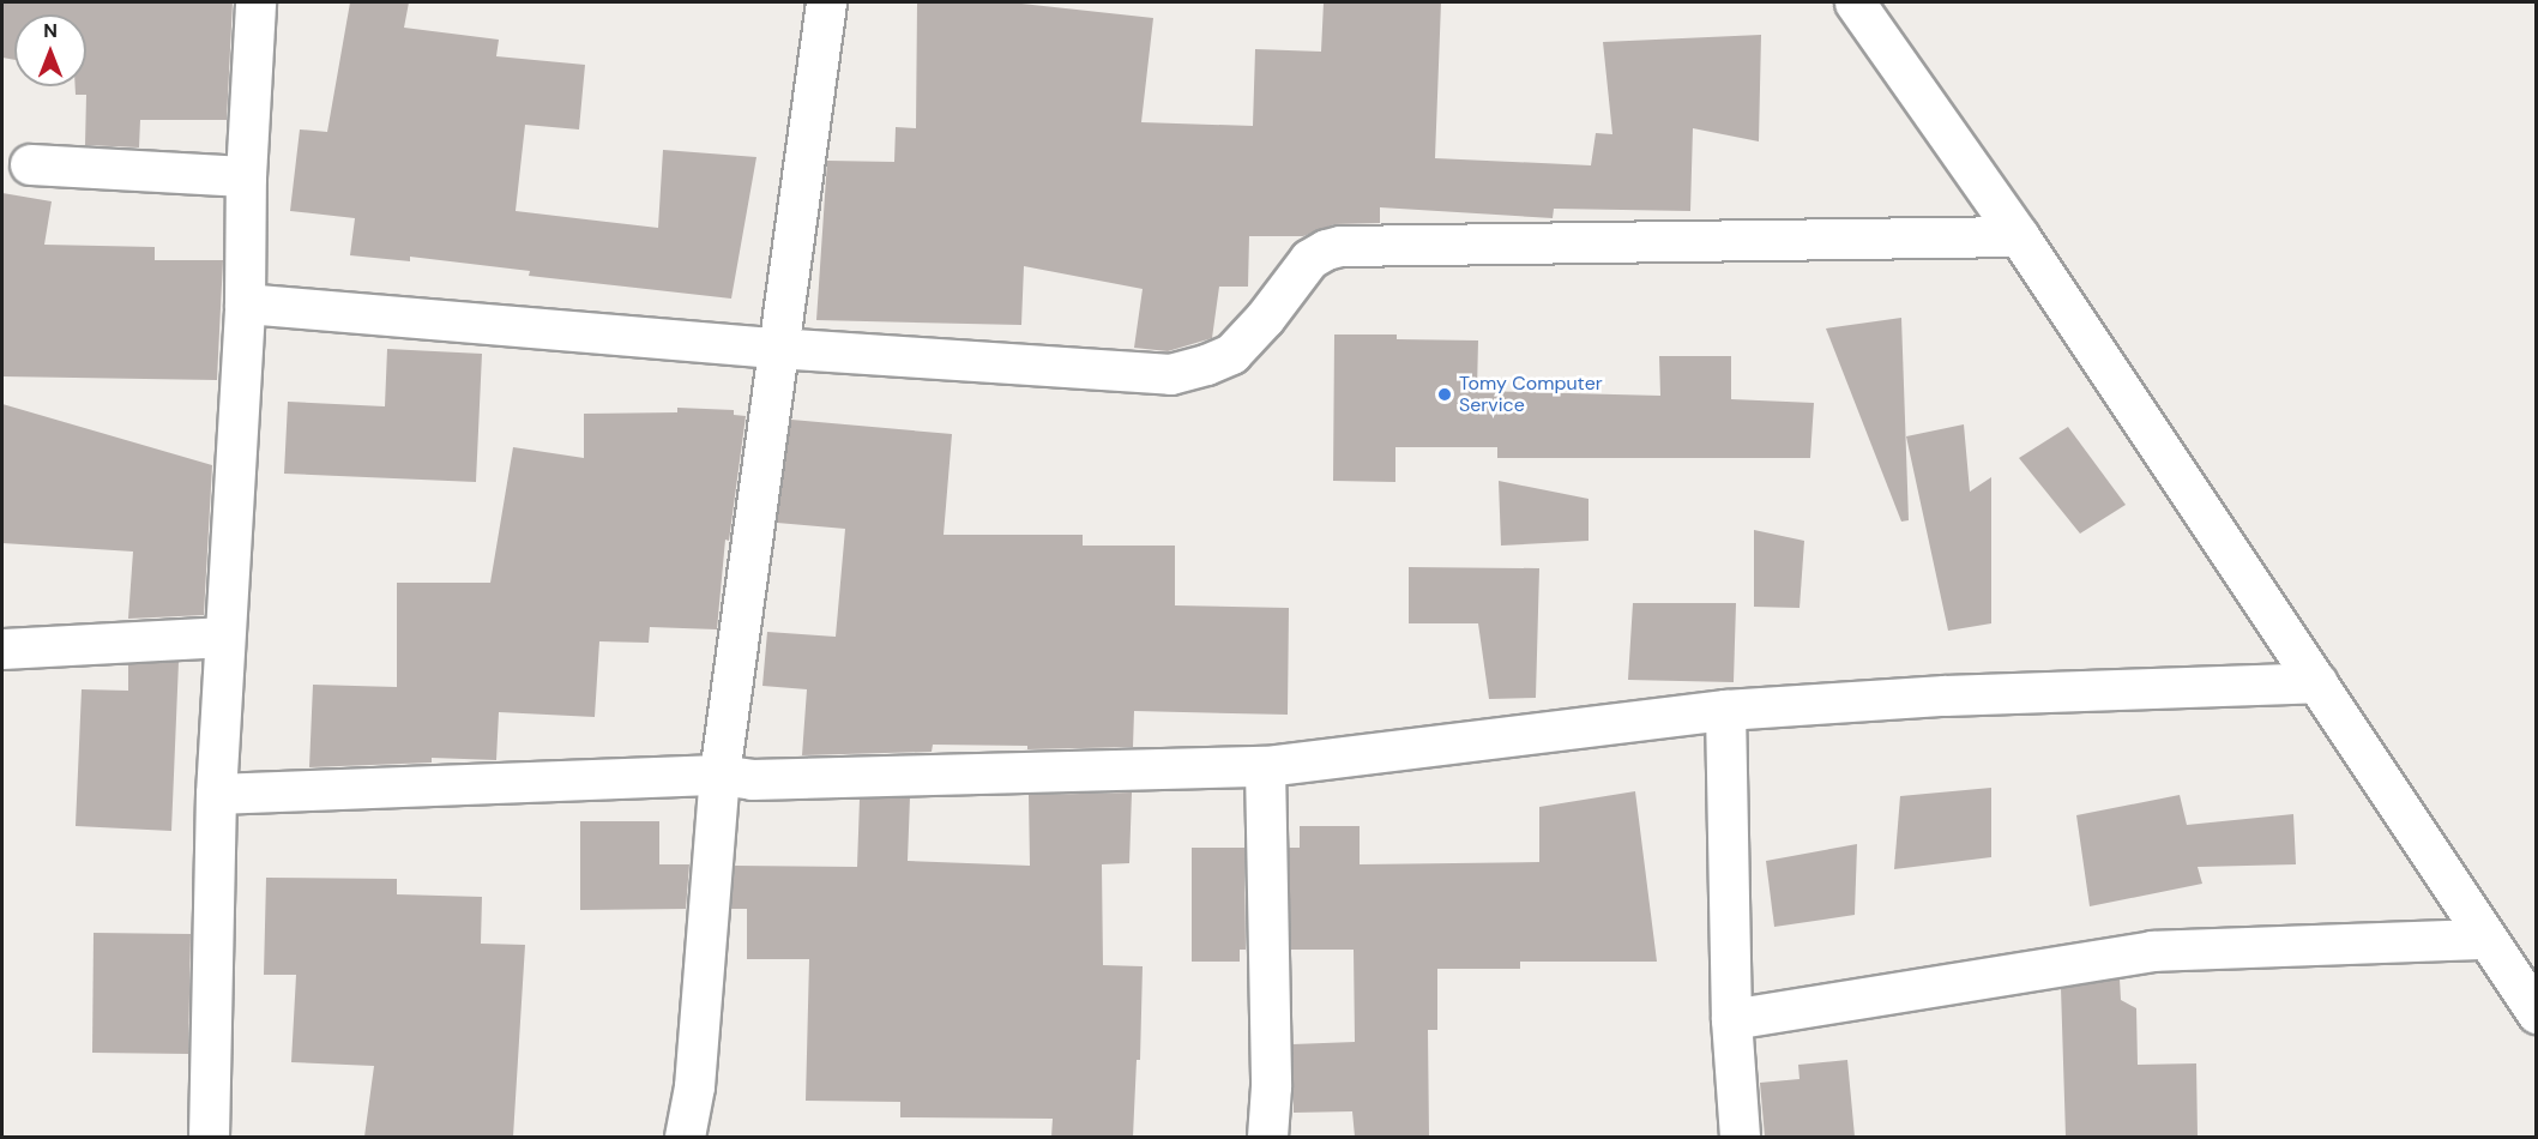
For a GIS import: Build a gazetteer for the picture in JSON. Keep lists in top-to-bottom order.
{
  "places": ["Tomy Computer Service"],
  "north": "top"
}
